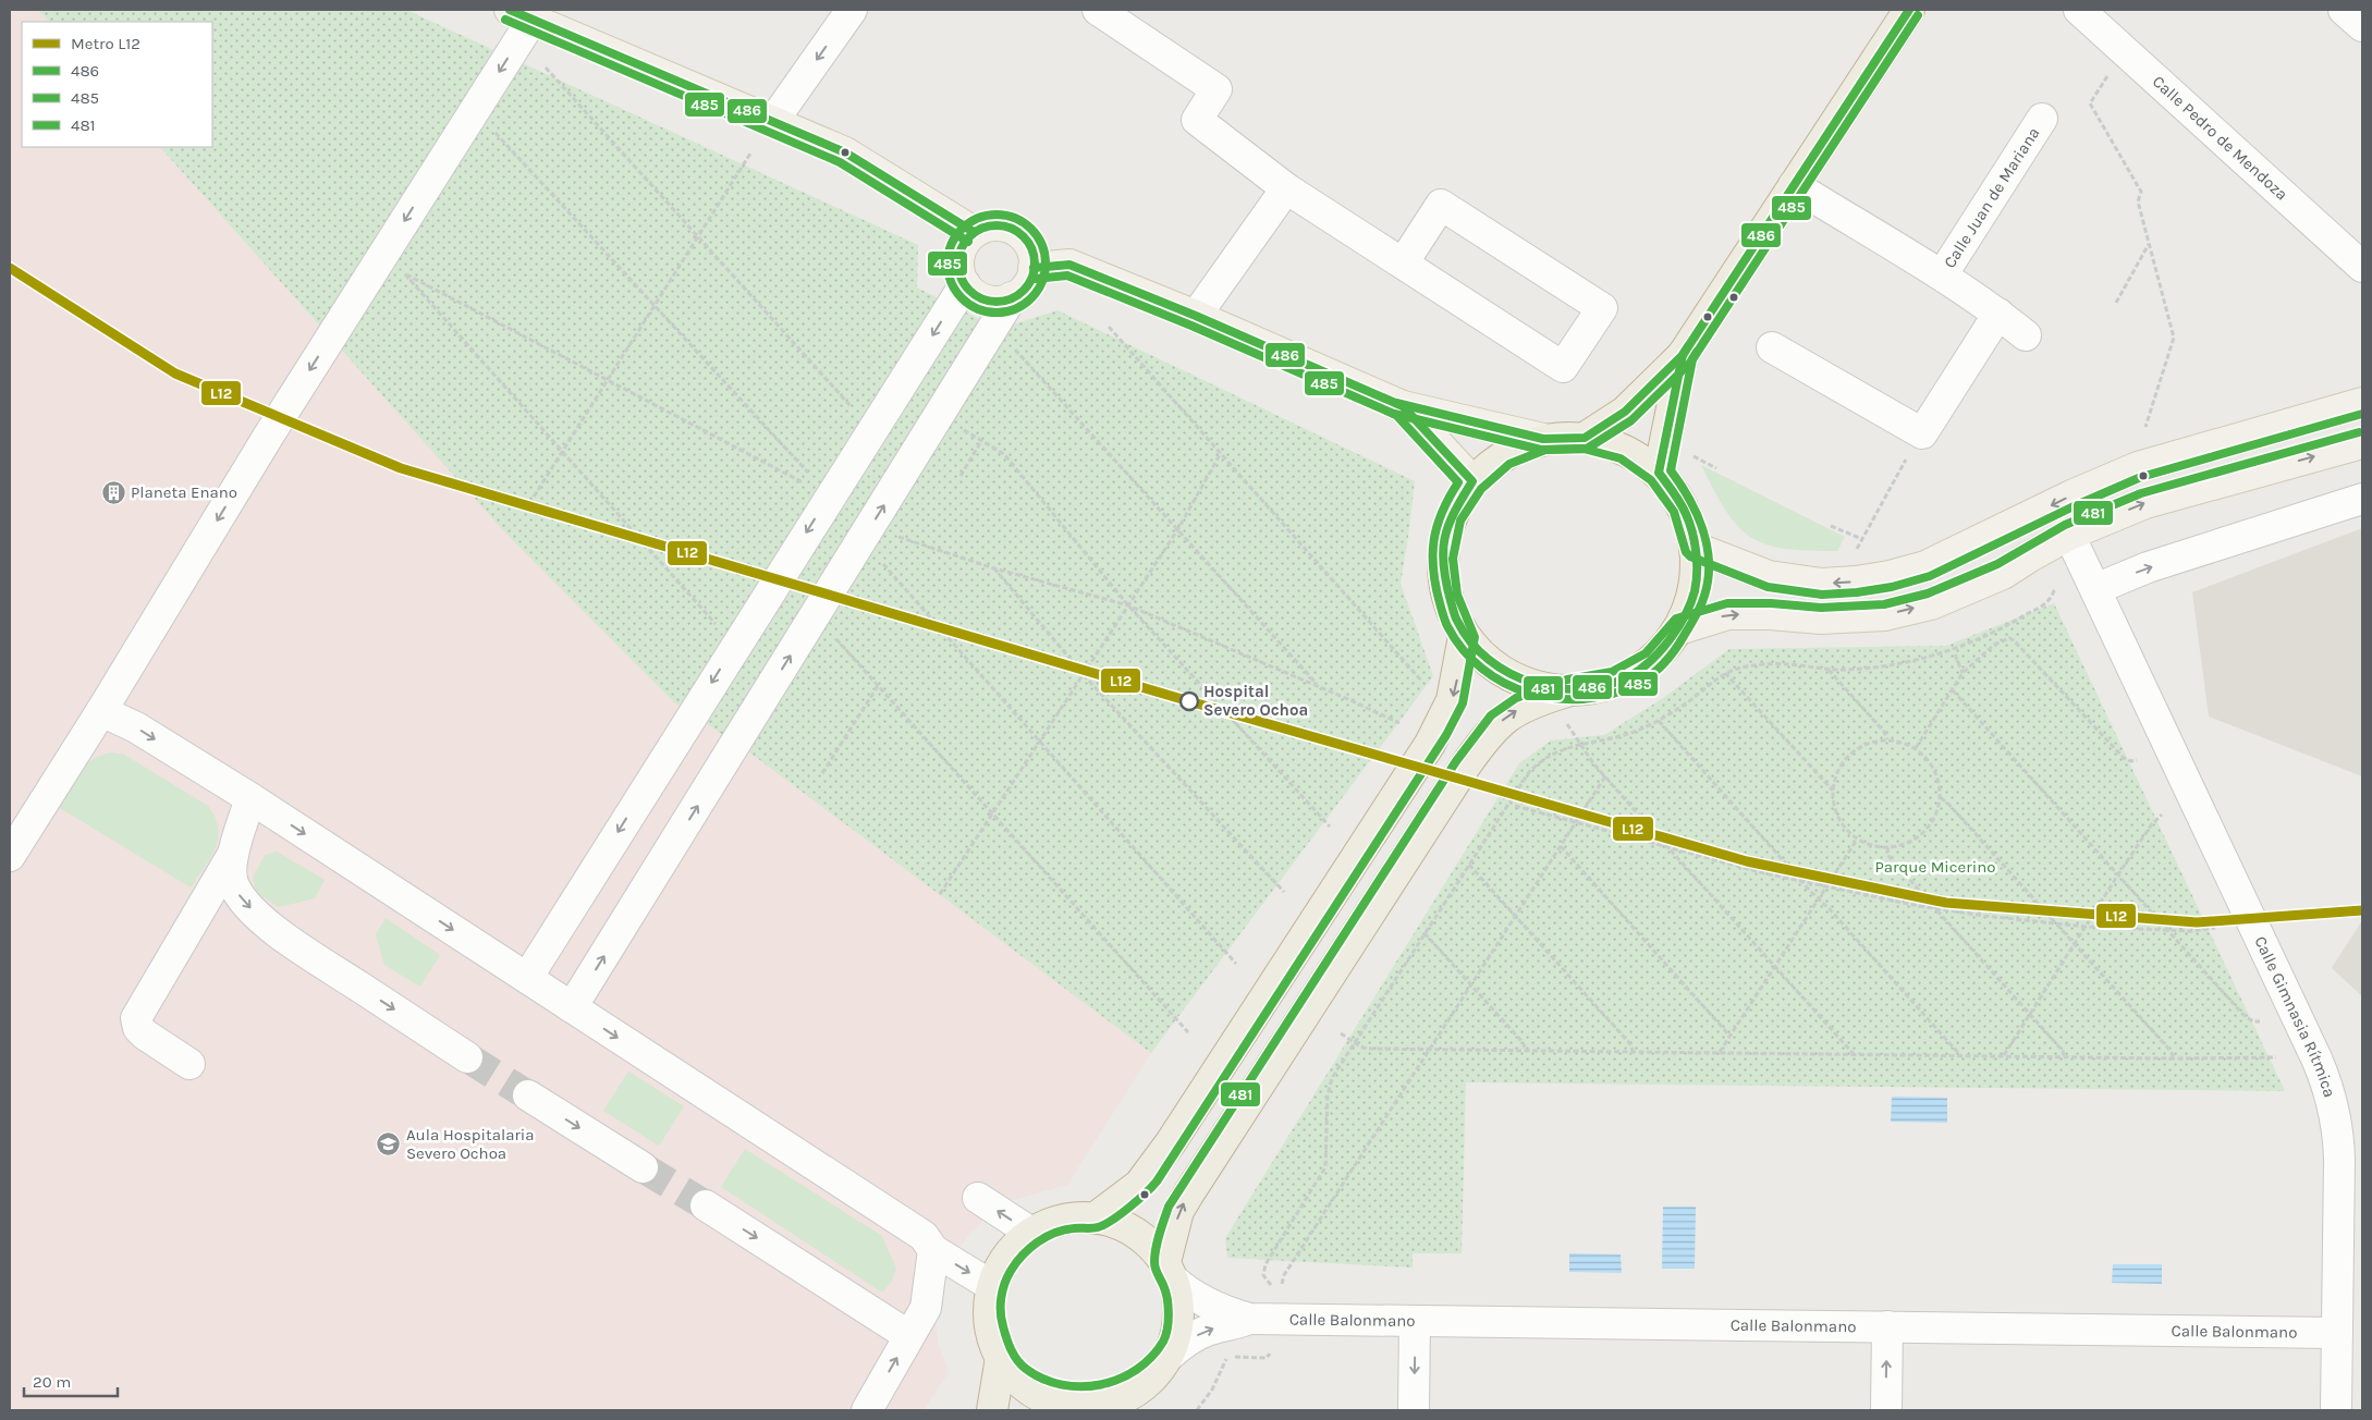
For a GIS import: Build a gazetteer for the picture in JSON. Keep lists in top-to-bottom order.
{
  "streets": {
    "street": [
      "Calle Pedro de Mendoza",
      "Calle Juan de Mariana",
      "Calle Gimnasia Rítmica",
      "Calle Balonmano"
    ]
  },
  "crossings": [
    ["Calle Gimnasia Rítmica", "Calle Balonmano"]
  ],
  "parks": ["Parque Micerino"],
  "places": {
    "building": ["Planeta Enano"],
    "other": ["Hospital Severo Ochoa"],
    "school or university": ["Aula Hospitalaria Severo Ochoa"]
  },
  "lines": [
    "transit line 486",
    "transit line 485",
    "metro line L12",
    "transit line 481"
  ],
  "legend": [
    "Metro L12",
    "486",
    "485",
    "481"
  ],
  "scale_bar": "20 m"
}
